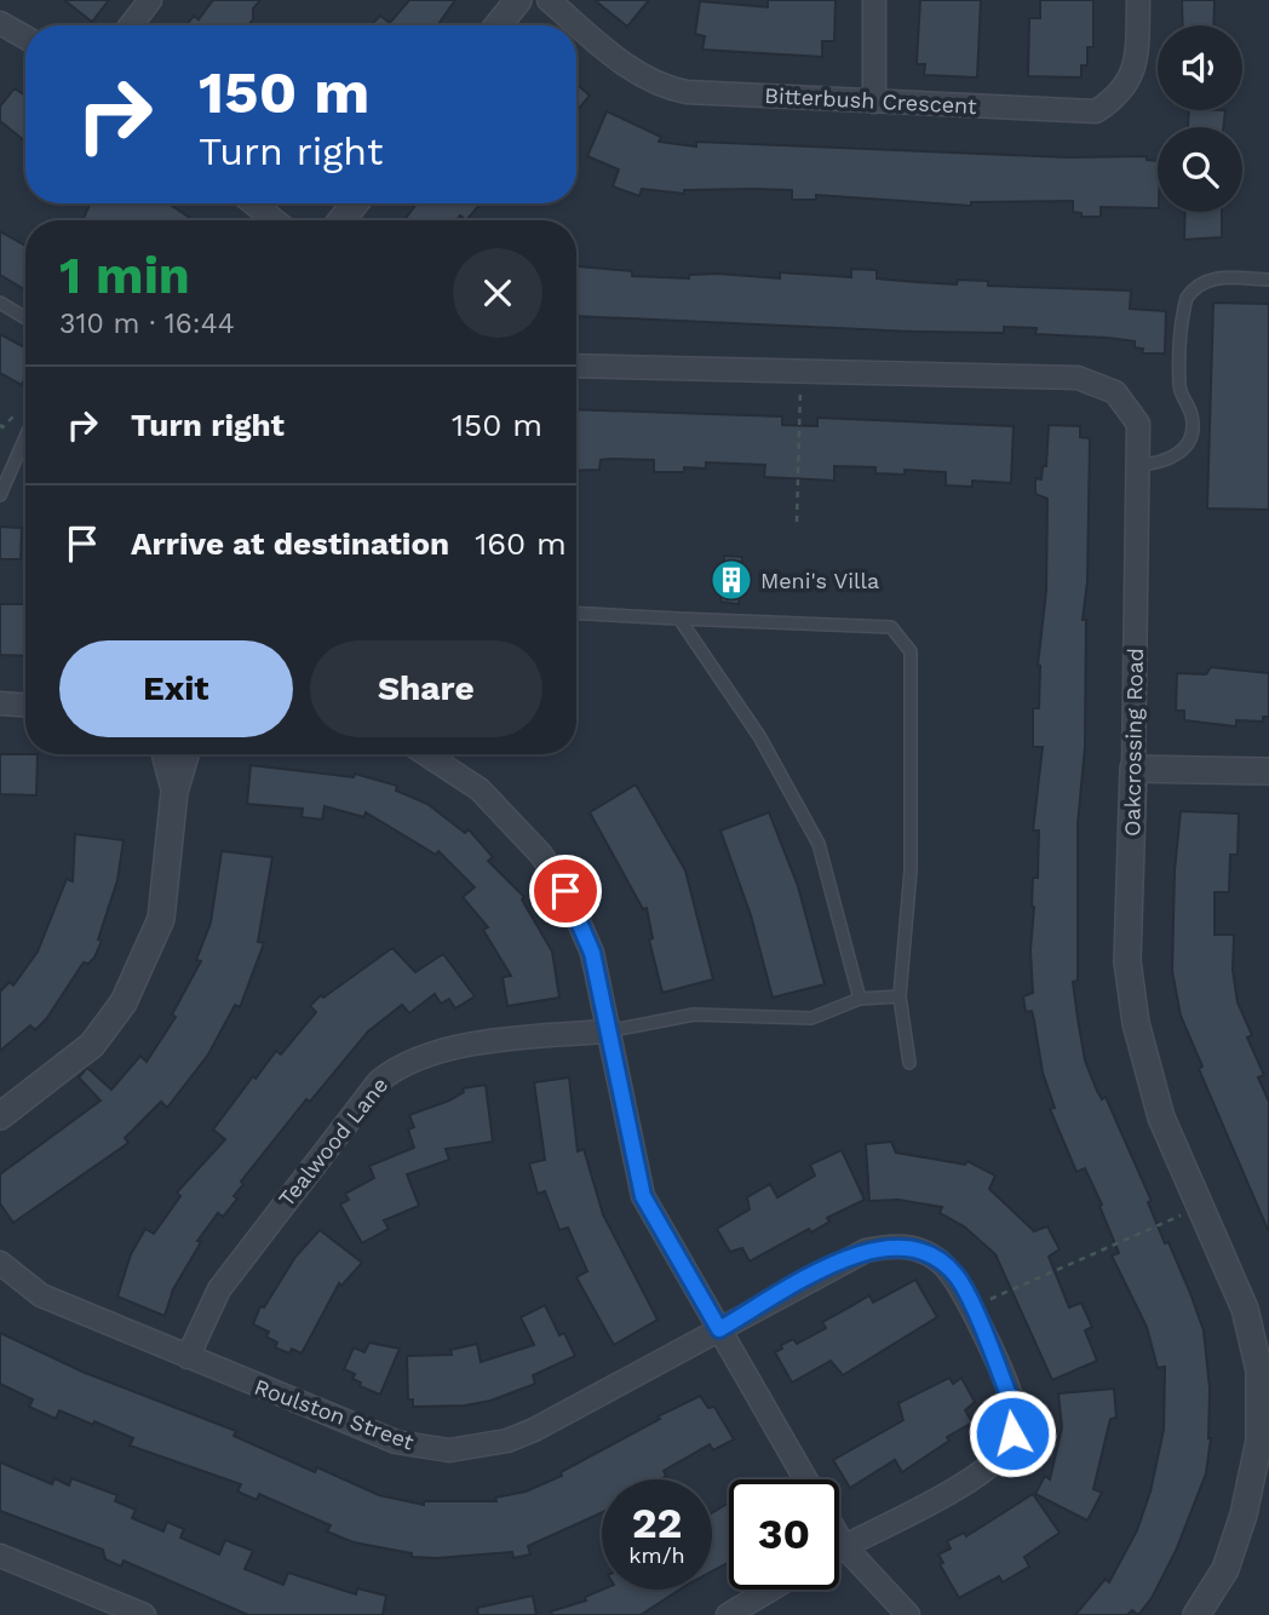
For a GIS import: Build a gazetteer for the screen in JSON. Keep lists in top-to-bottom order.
{
  "streets": {
    "street": [
      "Bitterbush Crescent",
      "Oakcrossing Road",
      "Tealwood Lane",
      "Roulston Street"
    ]
  },
  "crossings": [
    ["Tealwood Lane", "Roulston Street"]
  ],
  "places": {
    "building": ["Meni's Villa"]
  },
  "page": {
    "turn": ["150 m", "Turn right"],
    "heading": ["1 min", "310 m · 16:44"],
    "list": [
      {
        "name": "Turn right",
        "value": "150 m"
      },
      {
        "name": "Arrive at destination",
        "value": "160 m"
      }
    ],
    "buttons": ["Exit", "Share"],
    "speed": "22 km/h",
    "limit": "30"
  }
}
